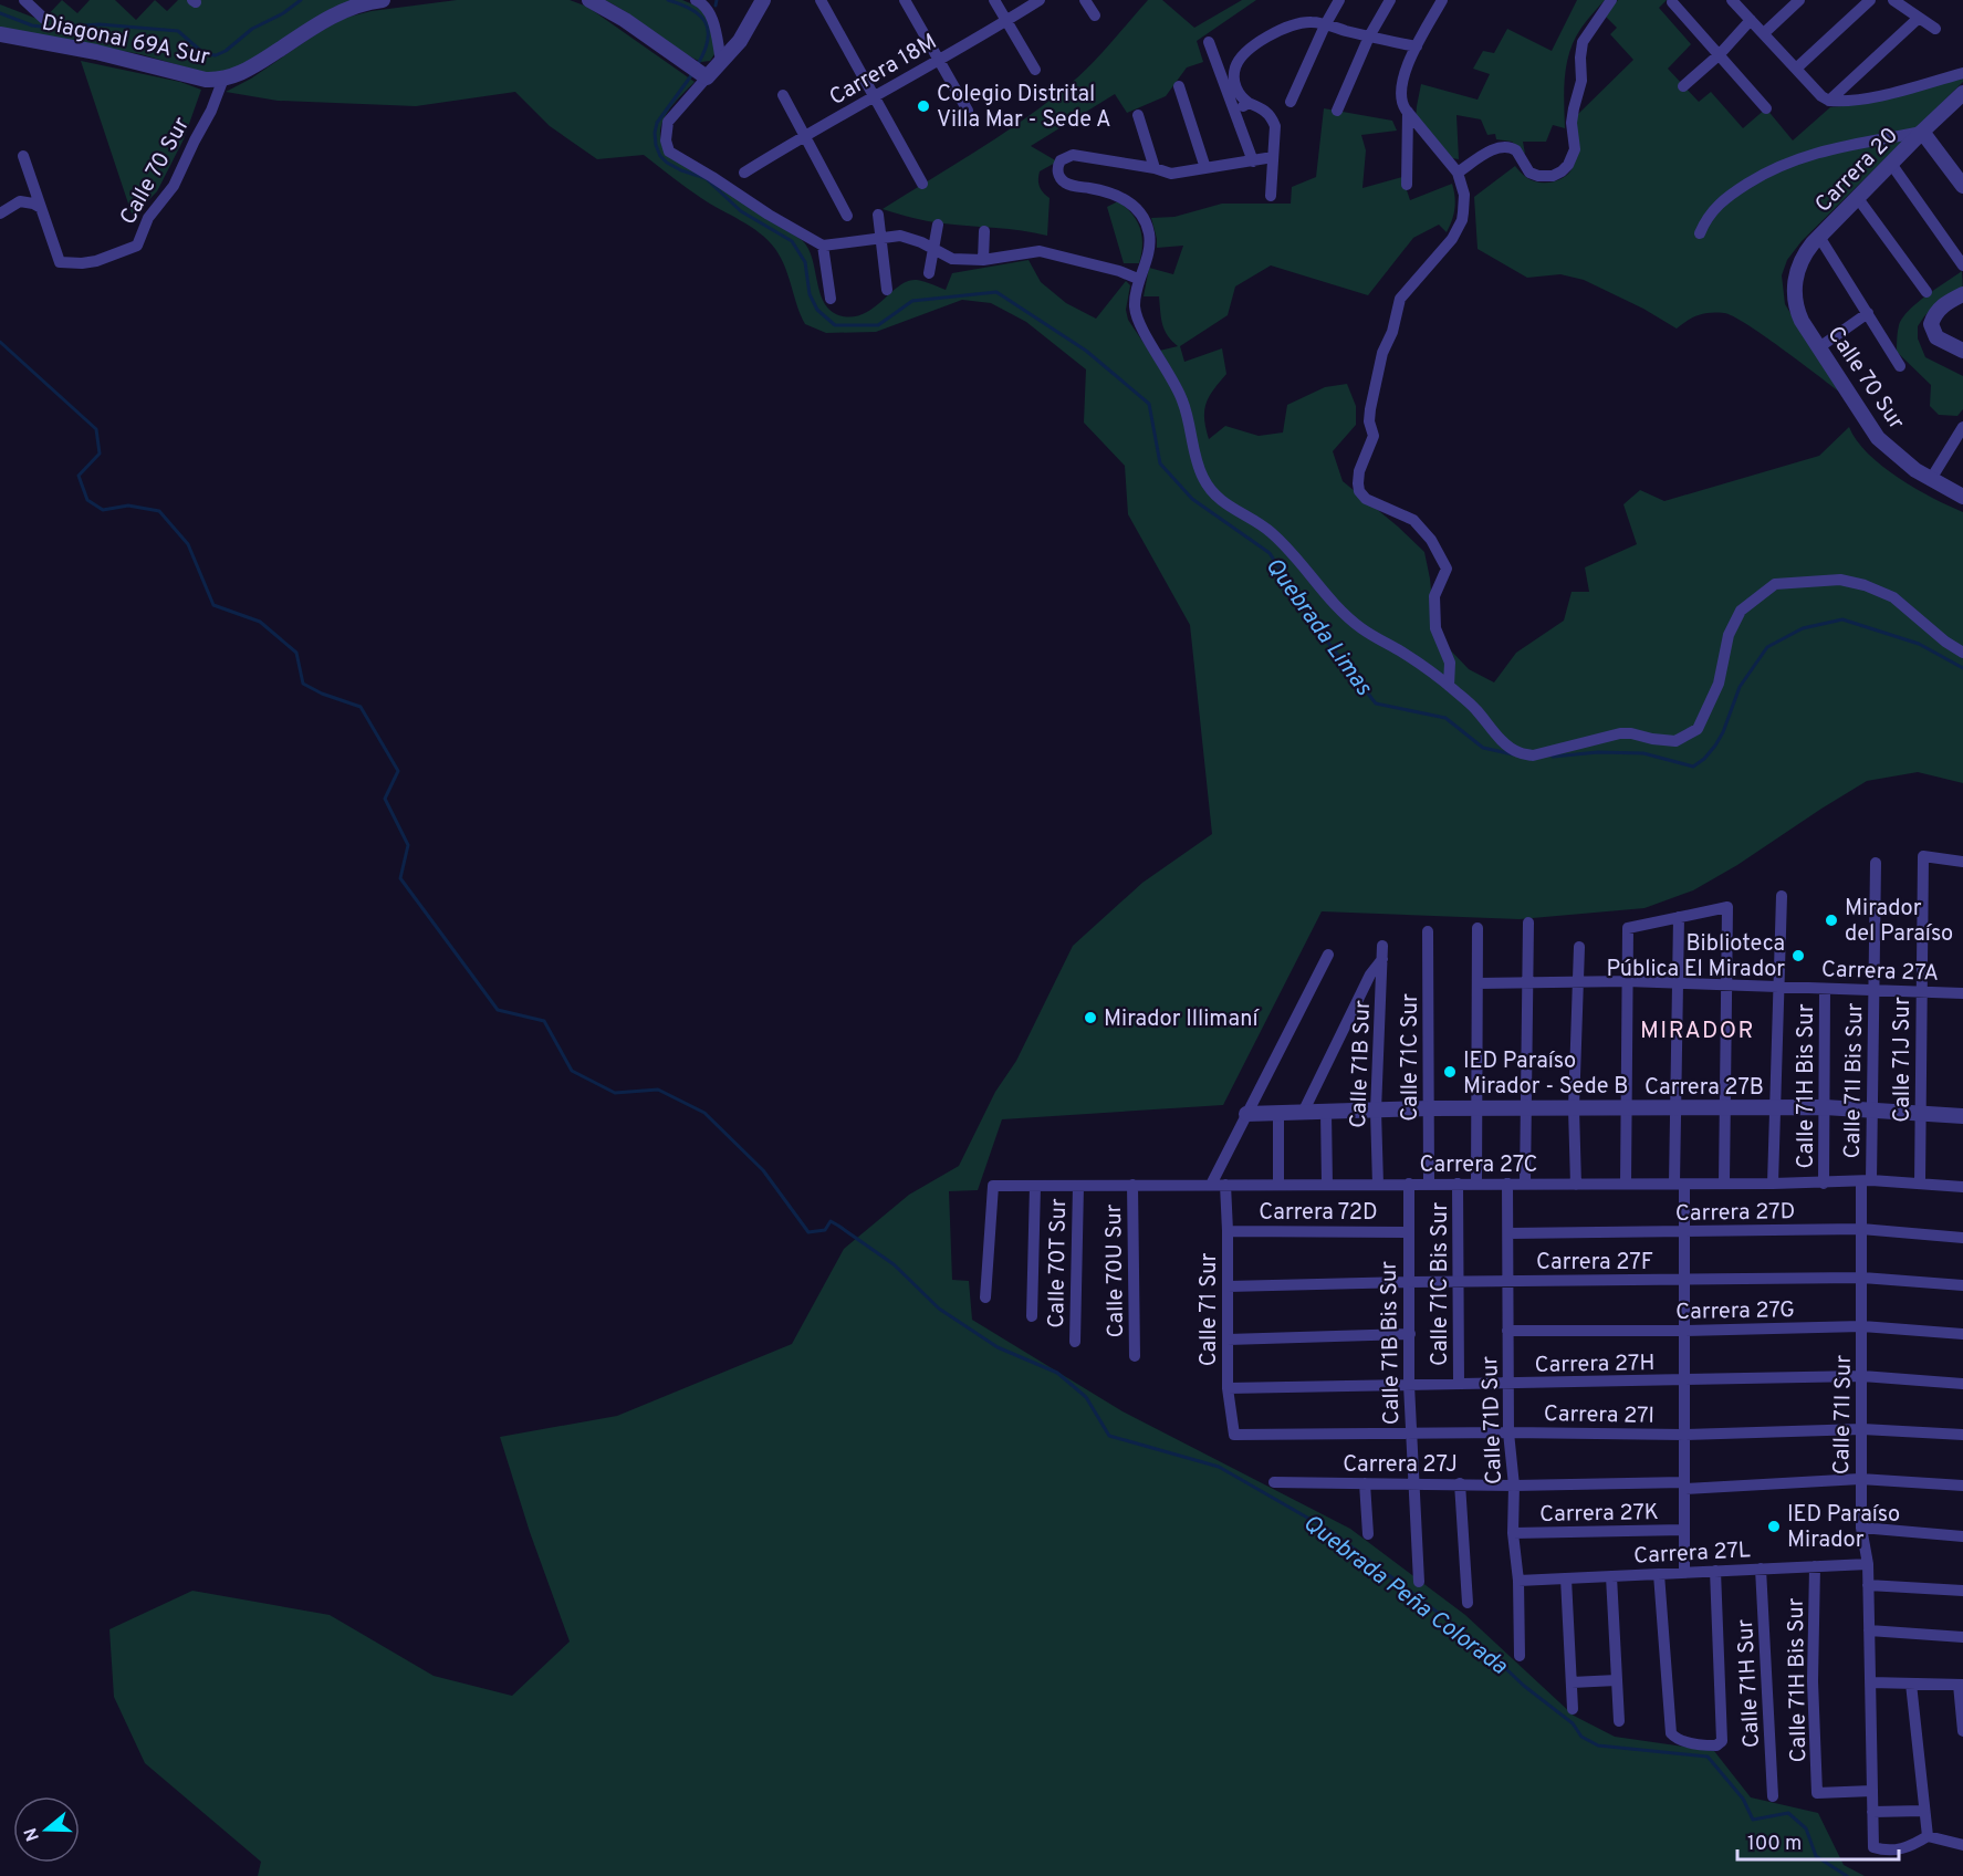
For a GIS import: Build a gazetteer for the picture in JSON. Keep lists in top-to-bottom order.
{
  "streets": {
    "street": [
      "Diagonal 69A Sur",
      "Carrera 18M",
      "Carrera 20",
      "Calle 70 Sur",
      "Carrera 27A",
      "Calle 71C Sur",
      "Calle 71J Sur",
      "Calle 71B Sur",
      "Calle 71I Bis Sur",
      "Carrera 27B",
      "Calle 71H Bis Sur",
      "Carrera 27C",
      "Carrera 72D",
      "Carrera 27D",
      "Carrera 27F",
      "Calle 70T Sur",
      "Calle 70U Sur",
      "Calle 71C Bis Sur",
      "Calle 71 Sur",
      "Carrera 27G",
      "Calle 71B Bis Sur",
      "Carrera 27H",
      "Carrera 27I",
      "Calle 71I Sur",
      "Calle 71D Sur",
      "Carrera 27J",
      "Carrera 27K",
      "Carrera 27L",
      "Calle 71H Sur"
    ]
  },
  "crossings": [
    ["Diagonal 69A Sur", "Calle 70 Sur"],
    ["Carrera 20", "Calle 70 Sur"],
    ["Carrera 27A", "Calle 71J Sur"],
    ["Carrera 27A", "Calle 71I Bis Sur"],
    ["Carrera 27A", "Calle 71H Bis Sur"],
    ["Calle 71C Sur", "Carrera 27B"],
    ["Calle 71C Sur", "Carrera 27C"],
    ["Calle 71J Sur", "Carrera 27B"],
    ["Calle 71J Sur", "Carrera 27C"],
    ["Calle 71B Sur", "Carrera 27B"],
    ["Calle 71B Sur", "Carrera 27C"],
    ["Calle 71I Bis Sur", "Carrera 27B"],
    ["Calle 71I Bis Sur", "Carrera 27C"],
    ["Calle 71I Bis Sur", "Calle 71I Sur"],
    ["Carrera 27B", "Calle 71H Bis Sur"],
    ["Calle 71H Bis Sur", "Carrera 27C"],
    ["Calle 71H Bis Sur", "Calle 71I Sur"],
    ["Calle 71H Bis Sur", "Carrera 27L"],
    ["Carrera 27C", "Calle 70T Sur"],
    ["Carrera 27C", "Calle 70U Sur"],
    ["Carrera 27C", "Calle 71C Bis Sur"],
    ["Carrera 27C", "Calle 71 Sur"],
    ["Carrera 27C", "Calle 71B Bis Sur"],
    ["Carrera 27C", "Calle 71I Sur"],
    ["Carrera 27C", "Calle 71D Sur"],
    ["Carrera 72D", "Calle 71 Sur"],
    ["Carrera 72D", "Calle 71B Bis Sur"],
    ["Carrera 27D", "Calle 71I Sur"],
    ["Carrera 27D", "Calle 71D Sur"],
    ["Carrera 27F", "Calle 71C Bis Sur"],
    ["Carrera 27F", "Calle 71 Sur"],
    ["Carrera 27F", "Calle 71B Bis Sur"],
    ["Carrera 27F", "Calle 71I Sur"],
    ["Carrera 27F", "Calle 71D Sur"],
    ["Calle 71C Bis Sur", "Carrera 27H"],
    ["Calle 71 Sur", "Carrera 27H"],
    ["Calle 71 Sur", "Carrera 27I"],
    ["Carrera 27G", "Calle 71I Sur"],
    ["Carrera 27G", "Calle 71D Sur"],
    ["Calle 71B Bis Sur", "Carrera 27H"],
    ["Calle 71B Bis Sur", "Carrera 27I"],
    ["Calle 71B Bis Sur", "Carrera 27J"],
    ["Carrera 27H", "Calle 71I Sur"],
    ["Carrera 27H", "Calle 71D Sur"],
    ["Carrera 27I", "Calle 71I Sur"],
    ["Carrera 27I", "Calle 71D Sur"],
    ["Calle 71I Sur", "Carrera 27J"],
    ["Calle 71I Sur", "Carrera 27L"],
    ["Calle 71D Sur", "Carrera 27J"],
    ["Calle 71D Sur", "Carrera 27K"],
    ["Calle 71D Sur", "Carrera 27L"],
    ["Carrera 27L", "Calle 71H Sur"]
  ],
  "districts": ["MIRADOR"],
  "water": ["Quebrada Limas", "Quebrada Peña Colorada"],
  "places": [
    "Colegio Distrital Villa Mar - Sede A",
    "Mirador del Paraíso",
    "Biblioteca Pública El Mirador",
    "Mirador Illimaní",
    "IED Paraíso Mirador - Sede B",
    "IED Paraíso Mirador"
  ],
  "scale_bar": "100 m",
  "north": "left"
}
